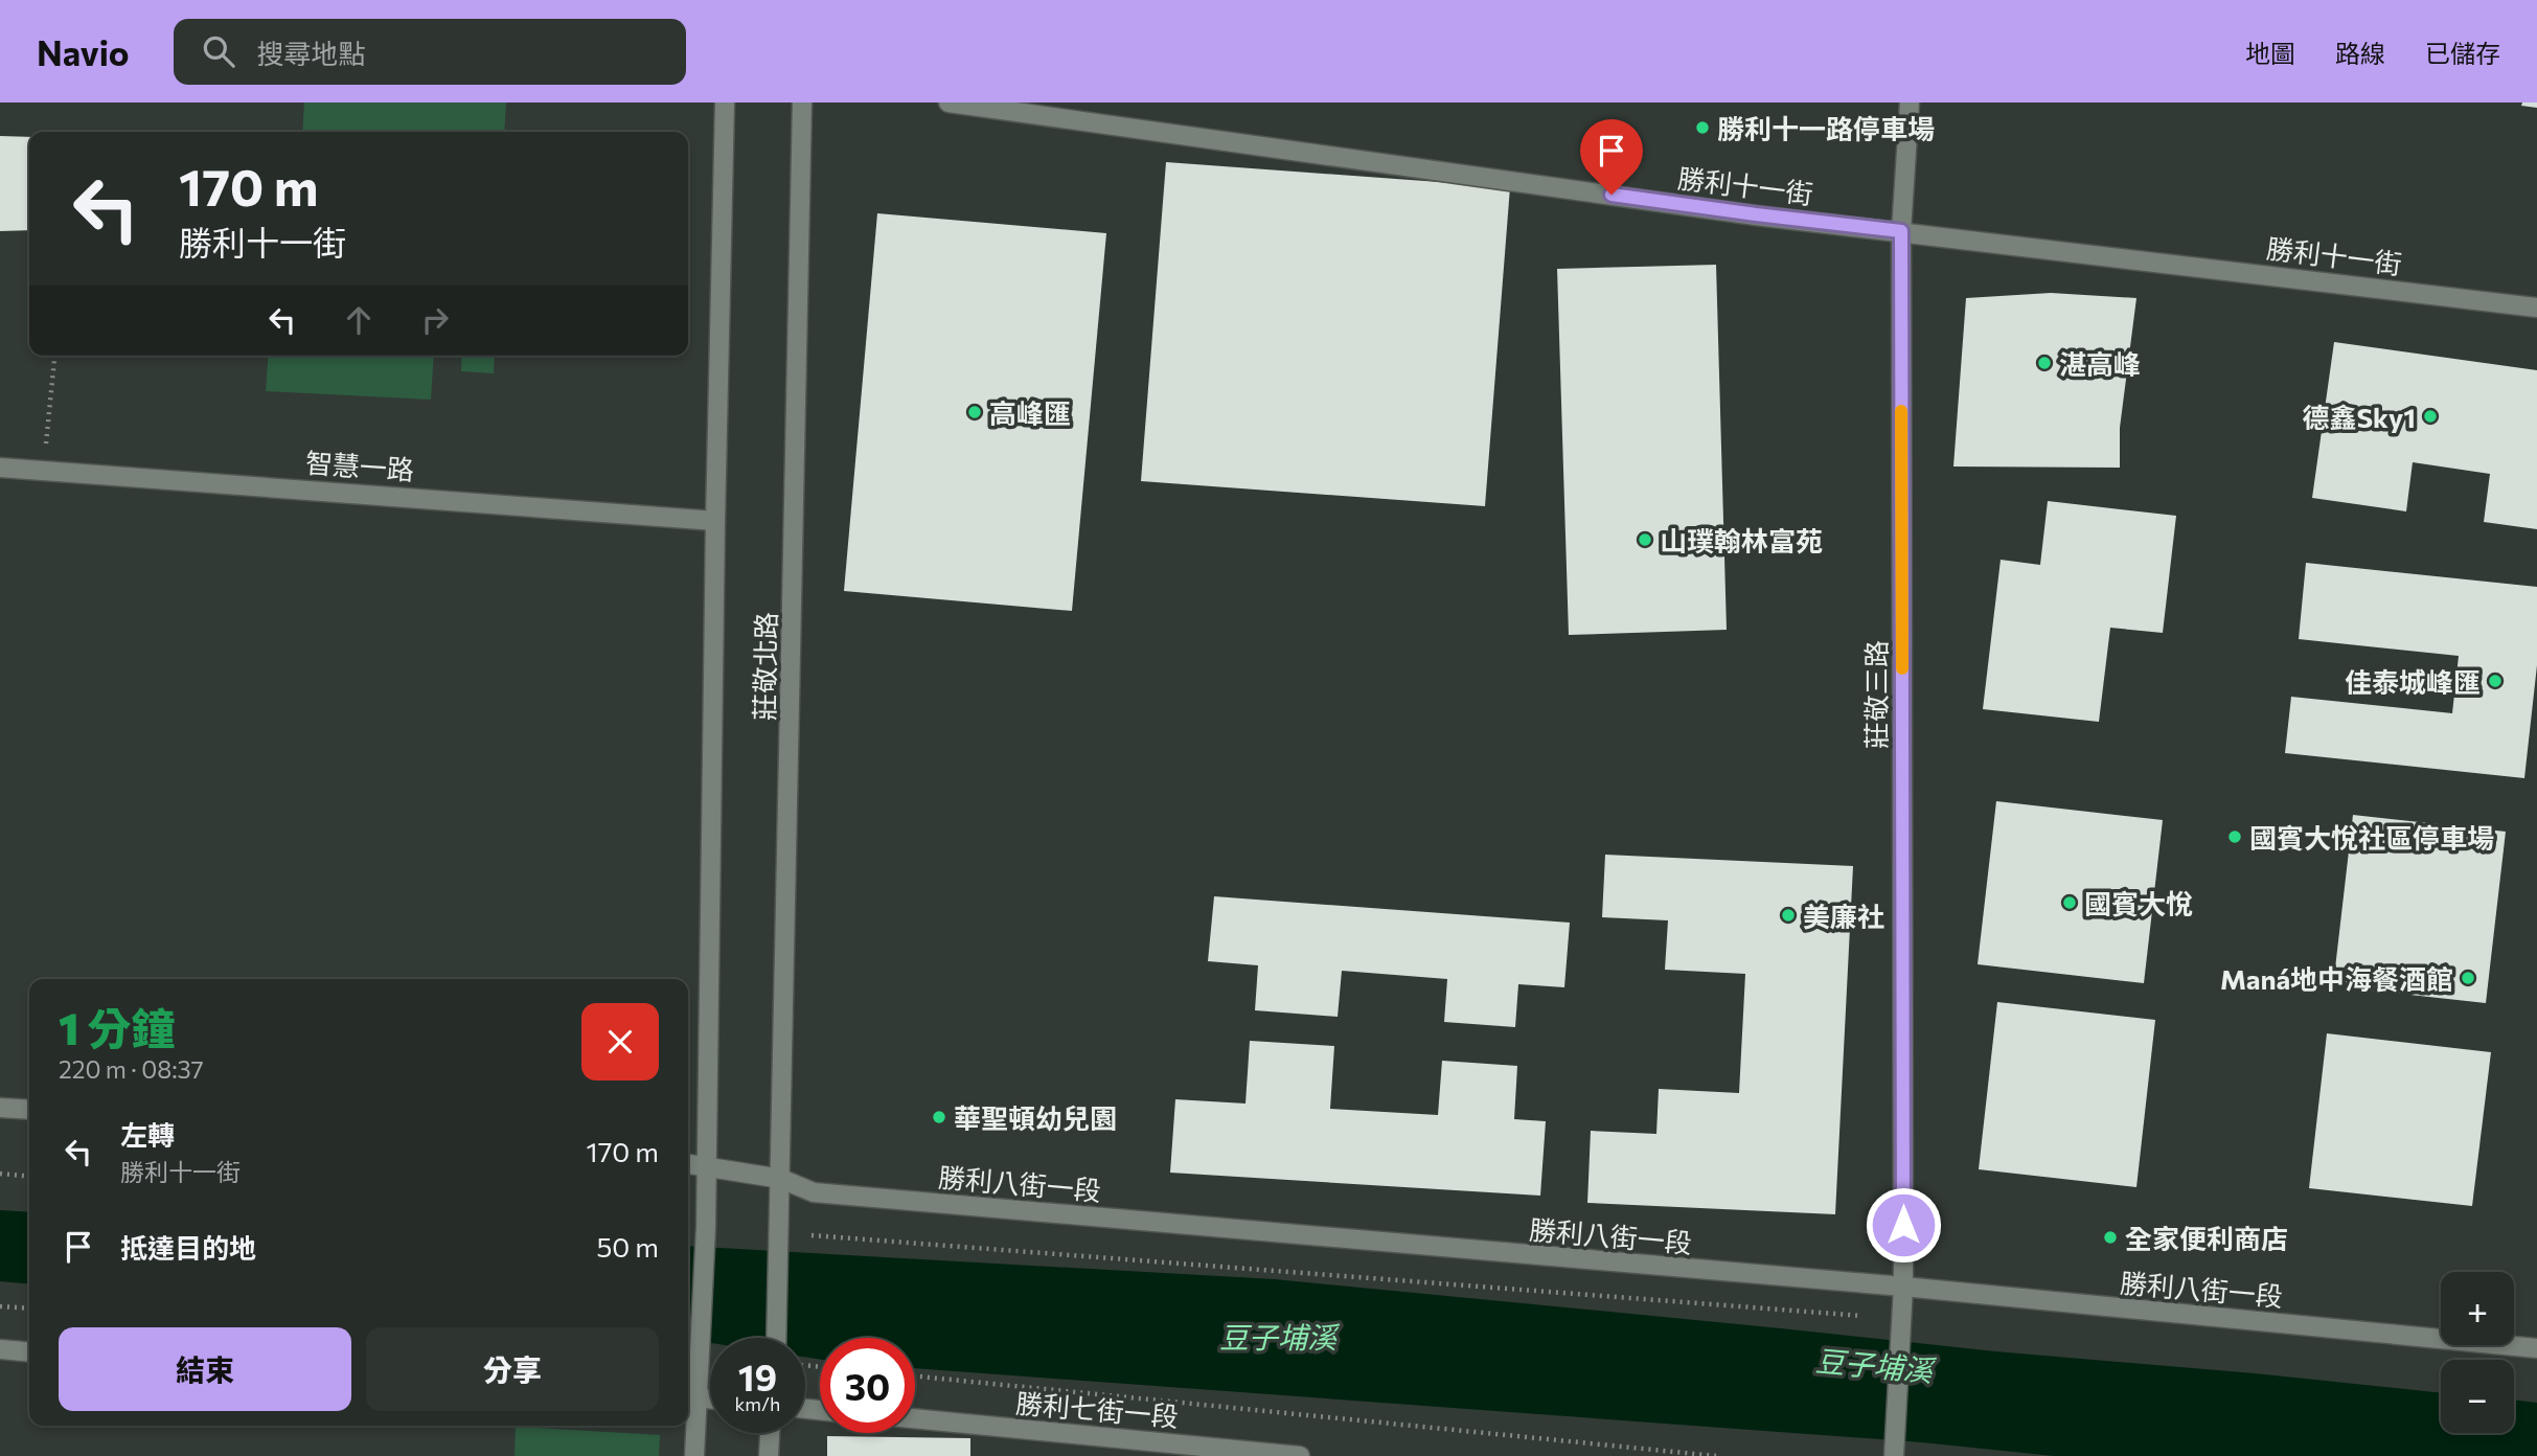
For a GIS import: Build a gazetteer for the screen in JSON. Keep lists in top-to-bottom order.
{
  "streets": {
    "street": [
      "勝利十一街",
      "智慧一路",
      "莊敬北路",
      "莊敬三路",
      "勝利八街一段",
      "勝利七街一段"
    ]
  },
  "crossings": [
    ["勝利十一街", "莊敬三路"],
    ["智慧一路", "莊敬北路"],
    ["莊敬北路", "勝利八街一段"],
    ["莊敬三路", "勝利八街一段"]
  ],
  "water": ["豆子埔溪"],
  "places": [
    "勝利十一路停車場",
    "湛高峰",
    "高峰匯",
    "德鑫Sky1",
    "山璞翰林富苑",
    "佳泰城峰匯",
    "國賓大悅社區停車場",
    "國賓大悅",
    "美廉社",
    "Maná地中海餐酒館",
    "華聖頓幼兒園",
    "全家便利商店"
  ],
  "page": {
    "header": "Navio",
    "search": "搜尋地點",
    "nav": ["地圖", "路線", "已儲存"],
    "turn": ["170 m", "勝利十一街"],
    "heading": ["1 分鐘", "220 m · 08:37"],
    "list": [
      {
        "name": "左轉",
        "note": "勝利十一街",
        "value": "170 m"
      },
      {
        "name": "抵達目的地",
        "value": "50 m"
      }
    ],
    "map_buttons": ["+", "−"],
    "buttons": ["結束", "分享"],
    "speed": "19 km/h",
    "limit": "30"
  }
}
